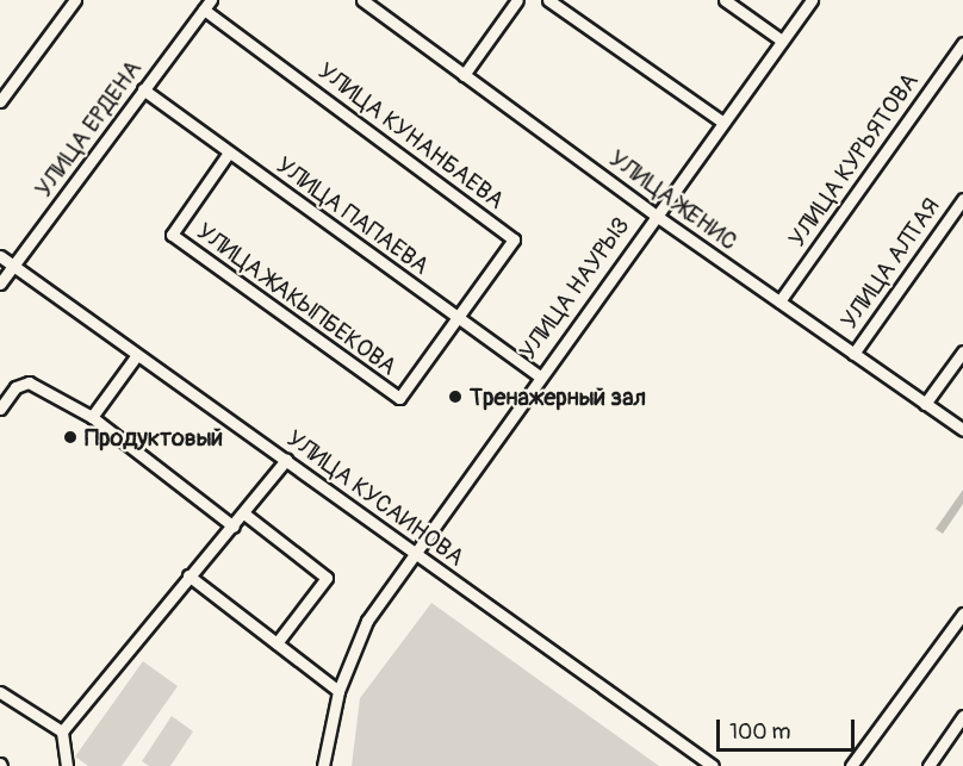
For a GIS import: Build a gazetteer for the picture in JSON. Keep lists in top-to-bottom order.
{
  "streets": {
    "street": [
      "УЛИЦА ЕРДЕНА",
      "УЛИЦА КУНАНБАЕВА",
      "УЛИЦА КУРЬЯТОВА",
      "УЛИЦА ЖЕНИС",
      "УЛИЦА ПАПАЕВА",
      "УЛИЦА АЛТАЯ",
      "УЛИЦА НАУРЫЗ",
      "УЛИЦА ЖАКЫПБЕКОВА",
      "УЛИЦА КУСАИНОВА"
    ]
  },
  "crossings": [
    ["УЛИЦА ЕРДЕНА", "УЛИЦА КУНАНБАЕВА"],
    ["УЛИЦА ЕРДЕНА", "УЛИЦА ПАПАЕВА"],
    ["УЛИЦА ЕРДЕНА", "УЛИЦА КУСАИНОВА"],
    ["УЛИЦА КУНАНБАЕВА", "УЛИЦА ПАПАЕВА"],
    ["УЛИЦА КУНАНБАЕВА", "УЛИЦА ЖАКЫПБЕКОВА"],
    ["УЛИЦА КУРЬЯТОВА", "УЛИЦА ЖЕНИС"],
    ["УЛИЦА ЖЕНИС", "УЛИЦА АЛТАЯ"],
    ["УЛИЦА ЖЕНИС", "УЛИЦА НАУРЫЗ"],
    ["УЛИЦА ПАПАЕВА", "УЛИЦА НАУРЫЗ"],
    ["УЛИЦА ПАПАЕВА", "УЛИЦА ЖАКЫПБЕКОВА"],
    ["УЛИЦА НАУРЫЗ", "УЛИЦА КУСАИНОВА"]
  ],
  "places": ["Тренажерный зал", "Продуктовый"],
  "scale_bar": "100 m"
}
